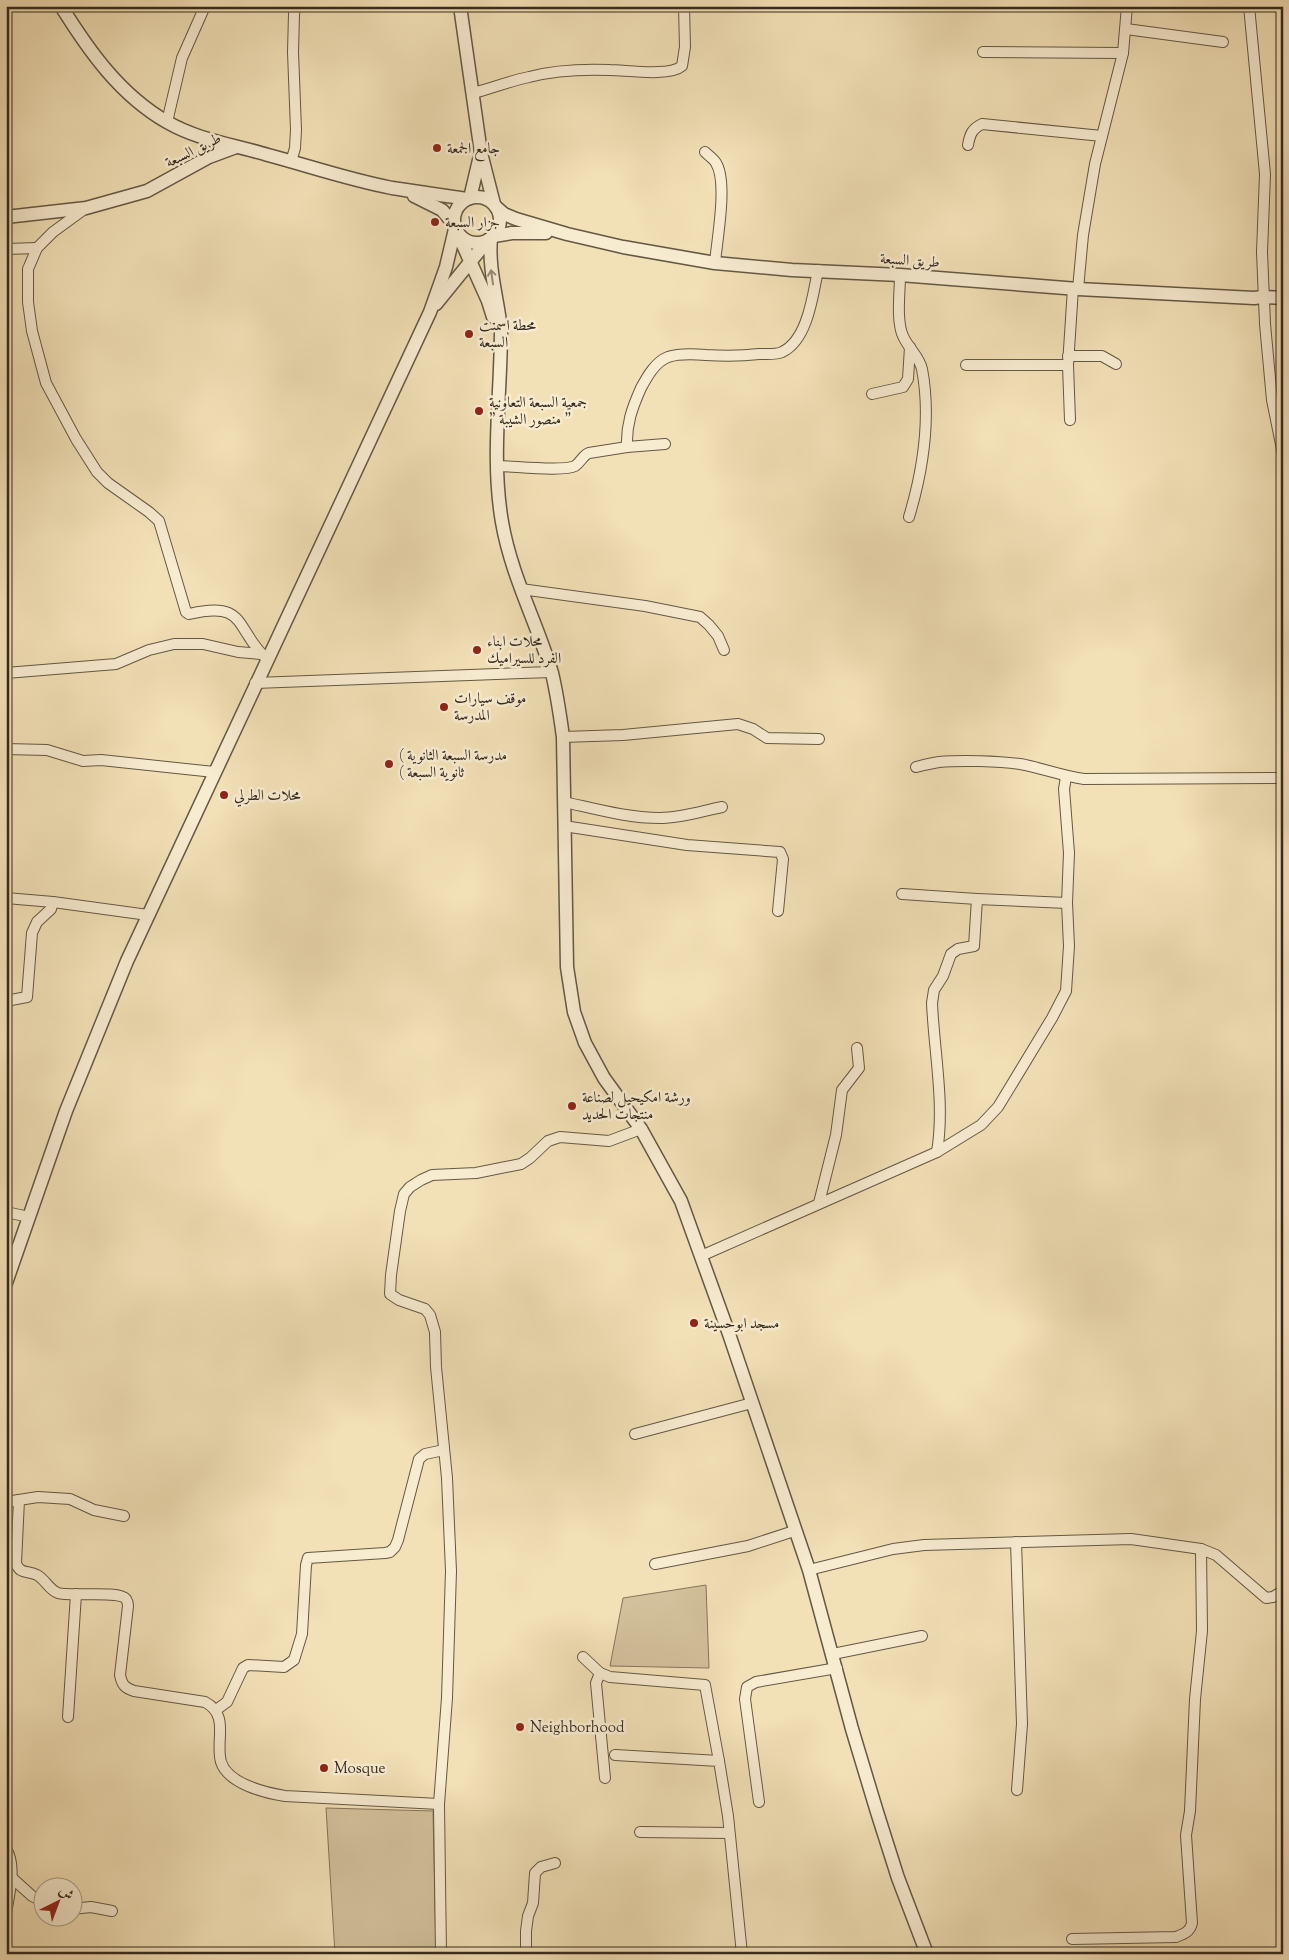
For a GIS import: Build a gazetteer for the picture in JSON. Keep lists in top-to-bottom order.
{
  "streets": {
    "street": ["طريق السبعة"]
  },
  "places": [
    "جامع الجمعة",
    "جزار السبعة",
    "محطة اسمنت السبعة",
    "جمعية السبعة التعاونية \" منصور الشيبة \"",
    "محلات ابناء الفرد للسيراميك",
    "موقف سيارات المدرسة",
    "( مدرسة السبعة الثانوية ( ثانوية السبعة",
    "محلات الطرلي",
    "ورشة امكيحيل لصناعة منتجات الحديد",
    "مسجد ابوحسينة",
    "Neighborhood",
    "Mosque"
  ],
  "north": "top right"
}
